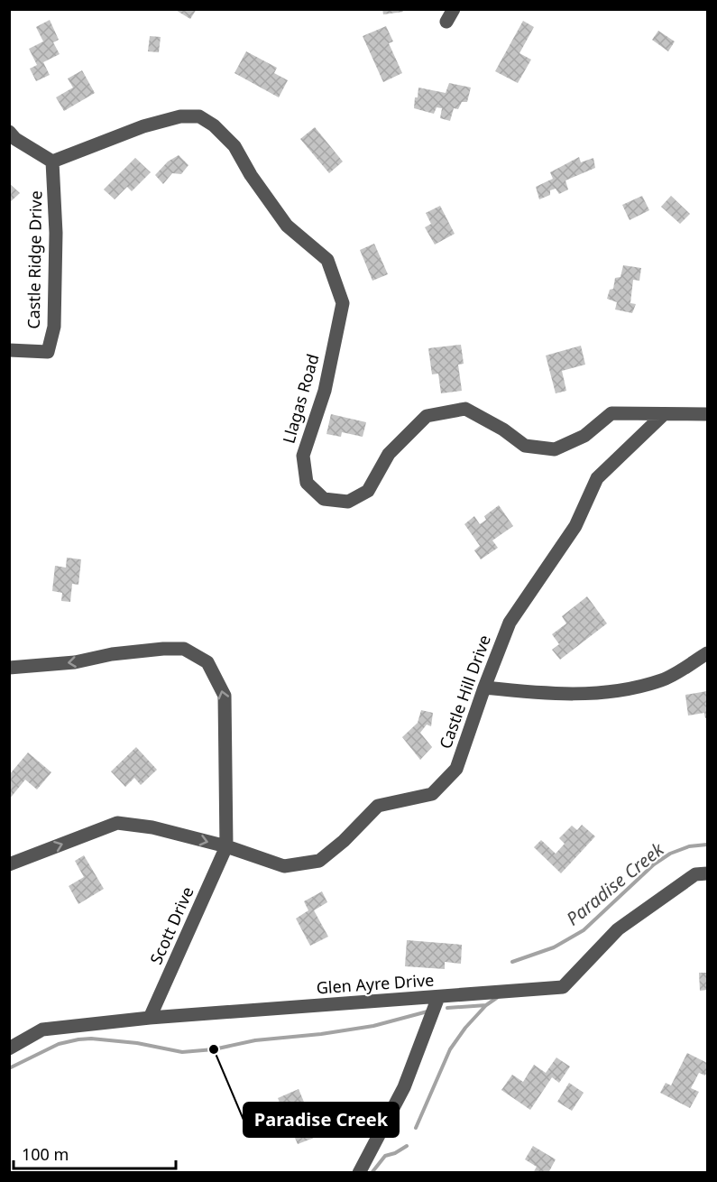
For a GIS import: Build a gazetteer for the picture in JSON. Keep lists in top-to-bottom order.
{
  "streets": {
    "street": [
      "Castle Ridge Drive",
      "Llagas Road",
      "Castle Hill Drive",
      "Scott Drive",
      "Glen Ayre Drive"
    ]
  },
  "crossings": [
    ["Castle Ridge Drive", "Llagas Road"],
    ["Llagas Road", "Castle Hill Drive"],
    ["Castle Hill Drive", "Scott Drive"],
    ["Scott Drive", "Glen Ayre Drive"]
  ],
  "water": ["Paradise Creek"],
  "places": ["Paradise Creek"],
  "scale_bar": "100 m"
}
